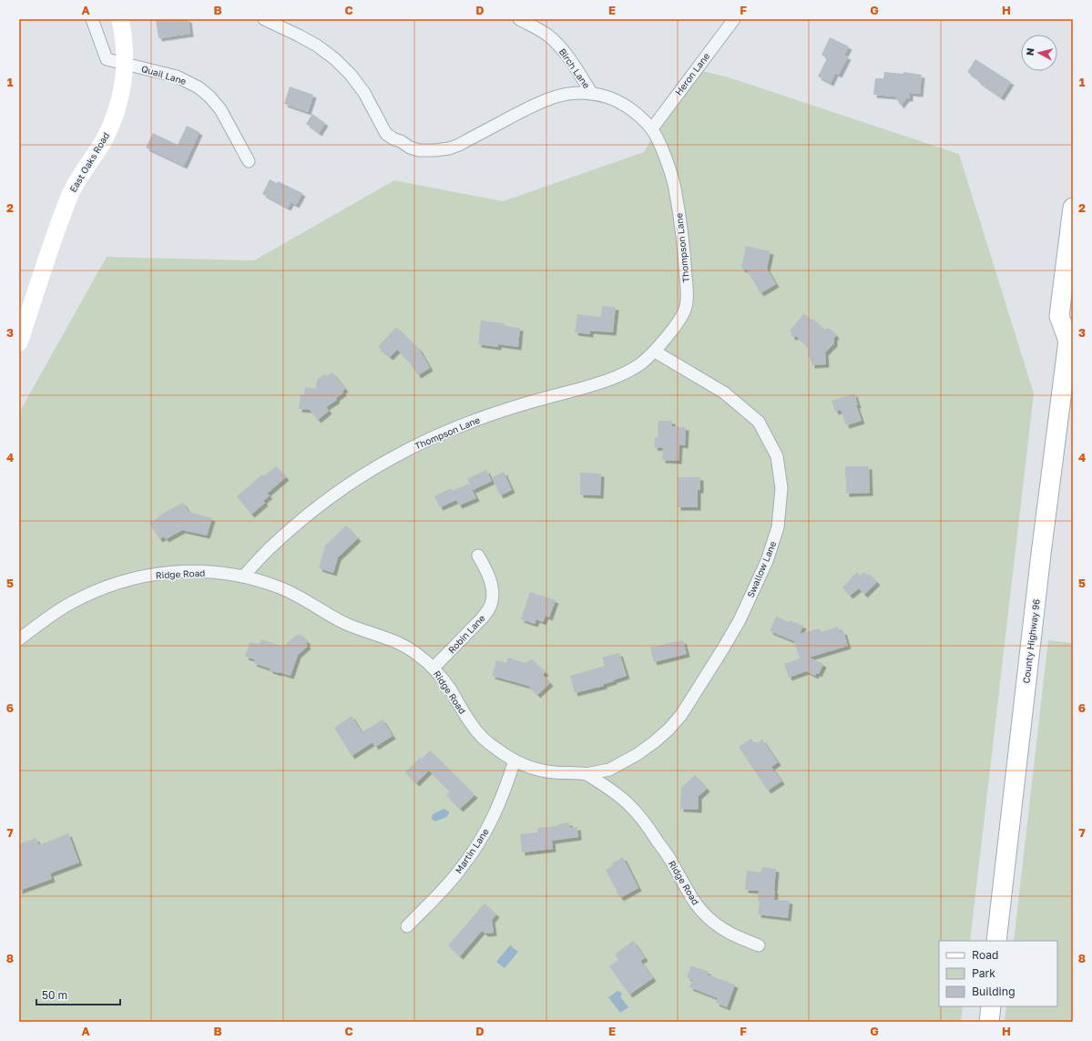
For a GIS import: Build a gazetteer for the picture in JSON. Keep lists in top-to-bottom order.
{
  "streets": {
    "main road": ["County Highway 96"],
    "street": [
      "Birch Lane",
      "Heron Lane",
      "Quail Lane",
      "East Oaks Road",
      "Thompson Lane",
      "Swallow Lane",
      "Ridge Road",
      "Robin Lane",
      "Martin Lane"
    ]
  },
  "crossings": [
    ["Birch Lane", "Thompson Lane"],
    ["Heron Lane", "Thompson Lane"],
    ["Quail Lane", "East Oaks Road"],
    ["Thompson Lane", "Swallow Lane"],
    ["Thompson Lane", "Ridge Road"],
    ["Swallow Lane", "Ridge Road"],
    ["Ridge Road", "Robin Lane"],
    ["Ridge Road", "Martin Lane"]
  ],
  "legend": ["Road", "Park", "Building"],
  "scale_bar": "50 m",
  "north": "left",
  "grid": {
    "columns": [
      "A",
      "B",
      "C",
      "D",
      "E",
      "F",
      "G",
      "H"
    ],
    "rows": [
      "1",
      "2",
      "3",
      "4",
      "5",
      "6",
      "7",
      "8"
    ]
  }
}
